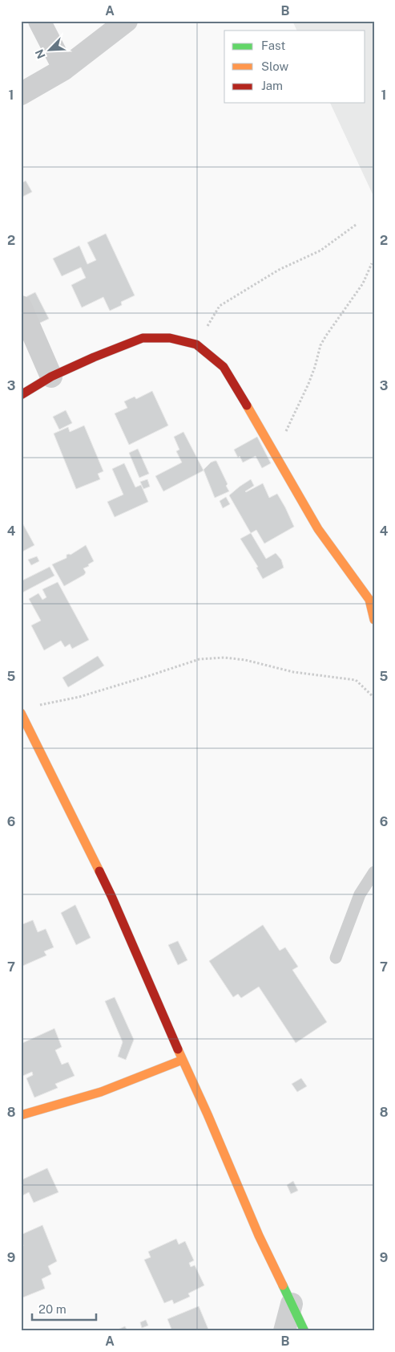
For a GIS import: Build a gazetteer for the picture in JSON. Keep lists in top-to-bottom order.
{
  "legend": ["Fast", "Slow", "Jam"],
  "scale_bar": "20 m",
  "north": "bottom left",
  "grid": {
    "columns": ["A", "B"],
    "rows": [
      "1",
      "2",
      "3",
      "4",
      "5",
      "6",
      "7",
      "8",
      "9"
    ]
  }
}
